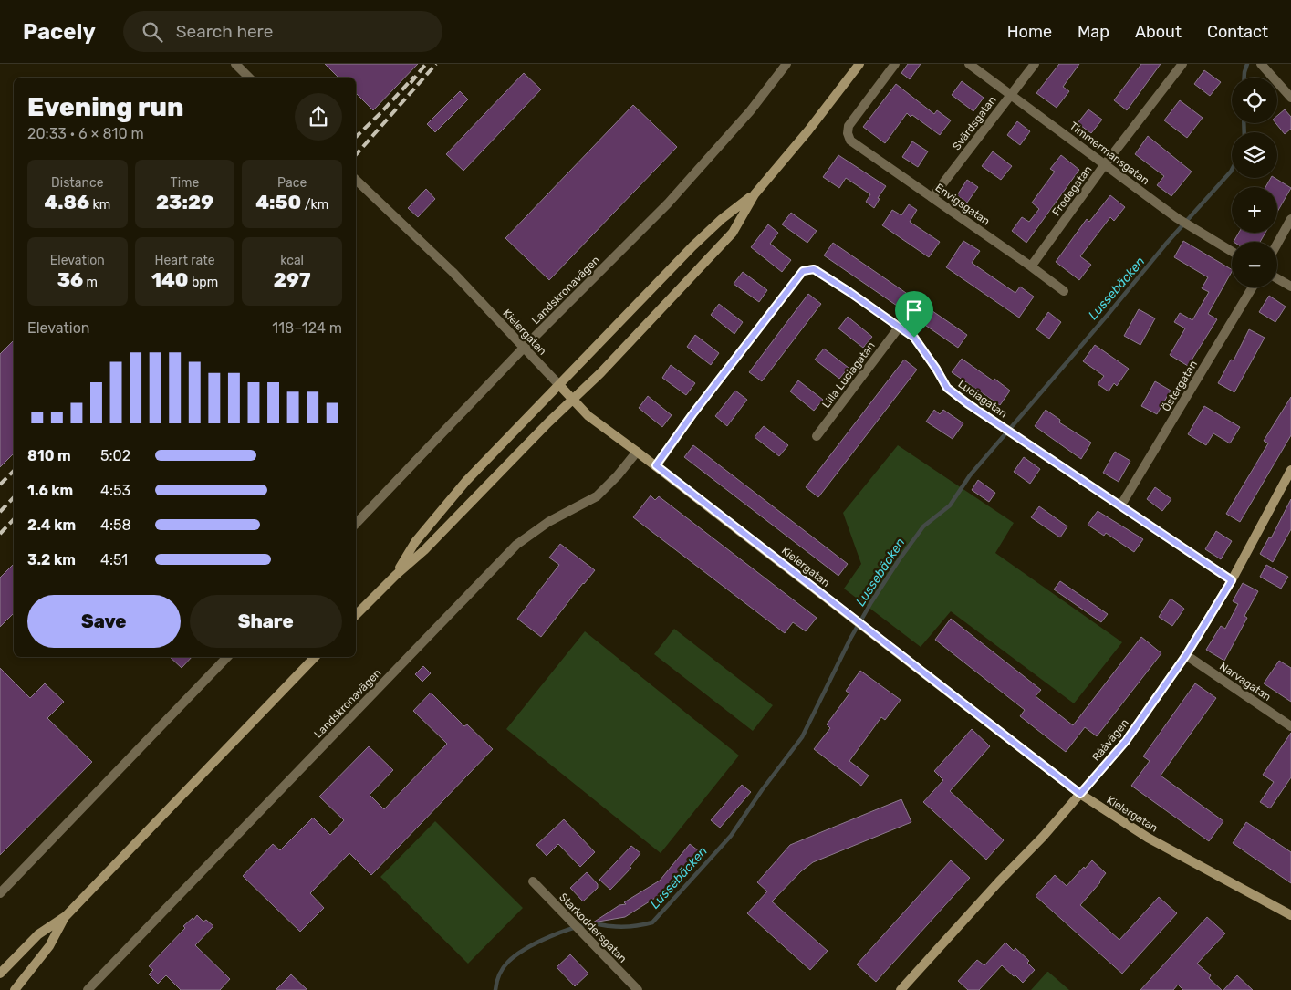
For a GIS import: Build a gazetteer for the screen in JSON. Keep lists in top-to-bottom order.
{
  "streets": {
    "main road": ["Kielergatan", "Rååvägen"],
    "street": [
      "Svärdsgatan",
      "Timmermansgatan",
      "Frodegatan",
      "Envigsgatan",
      "Landskronavägen",
      "Lilla Luciagatan",
      "Östergatan",
      "Luciagatan",
      "Narvagatan",
      "Starkoddersgatan"
    ]
  },
  "crossings": [
    ["Svärdsgatan", "Timmermansgatan"],
    ["Svärdsgatan", "Envigsgatan"],
    ["Timmermansgatan", "Frodegatan"],
    ["Frodegatan", "Envigsgatan"],
    ["Landskronavägen", "Kielergatan"],
    ["Kielergatan", "Luciagatan"],
    ["Kielergatan", "Rååvägen"],
    ["Lilla Luciagatan", "Luciagatan"],
    ["Östergatan", "Luciagatan"],
    ["Luciagatan", "Rååvägen"],
    ["Narvagatan", "Rååvägen"]
  ],
  "water": ["Lussebäcken"],
  "page": {
    "header": "Pacely",
    "search": "Search here",
    "nav": [
      "Home",
      "Map",
      "About",
      "Contact"
    ],
    "map_buttons": ["+", "−"],
    "heading": ["Evening run", "20:33 · 6 × 810 m"],
    "stats": [
      ["Distance", "4.86 km"],
      ["Time", "23:29"],
      ["Pace", "4:50 /km"],
      ["Elevation", "36 m"],
      ["Heart rate", "140 bpm"],
      ["kcal", "297"]
    ],
    "chart": ["Elevation", "118–124 m"],
    "list": [
      {
        "name": "810 m",
        "note": "5:02"
      },
      {
        "name": "1.6 km",
        "note": "4:53"
      },
      {
        "name": "2.4 km",
        "note": "4:58"
      },
      {
        "name": "3.2 km",
        "note": "4:51"
      }
    ],
    "buttons": ["Save", "Share"]
  }
}
